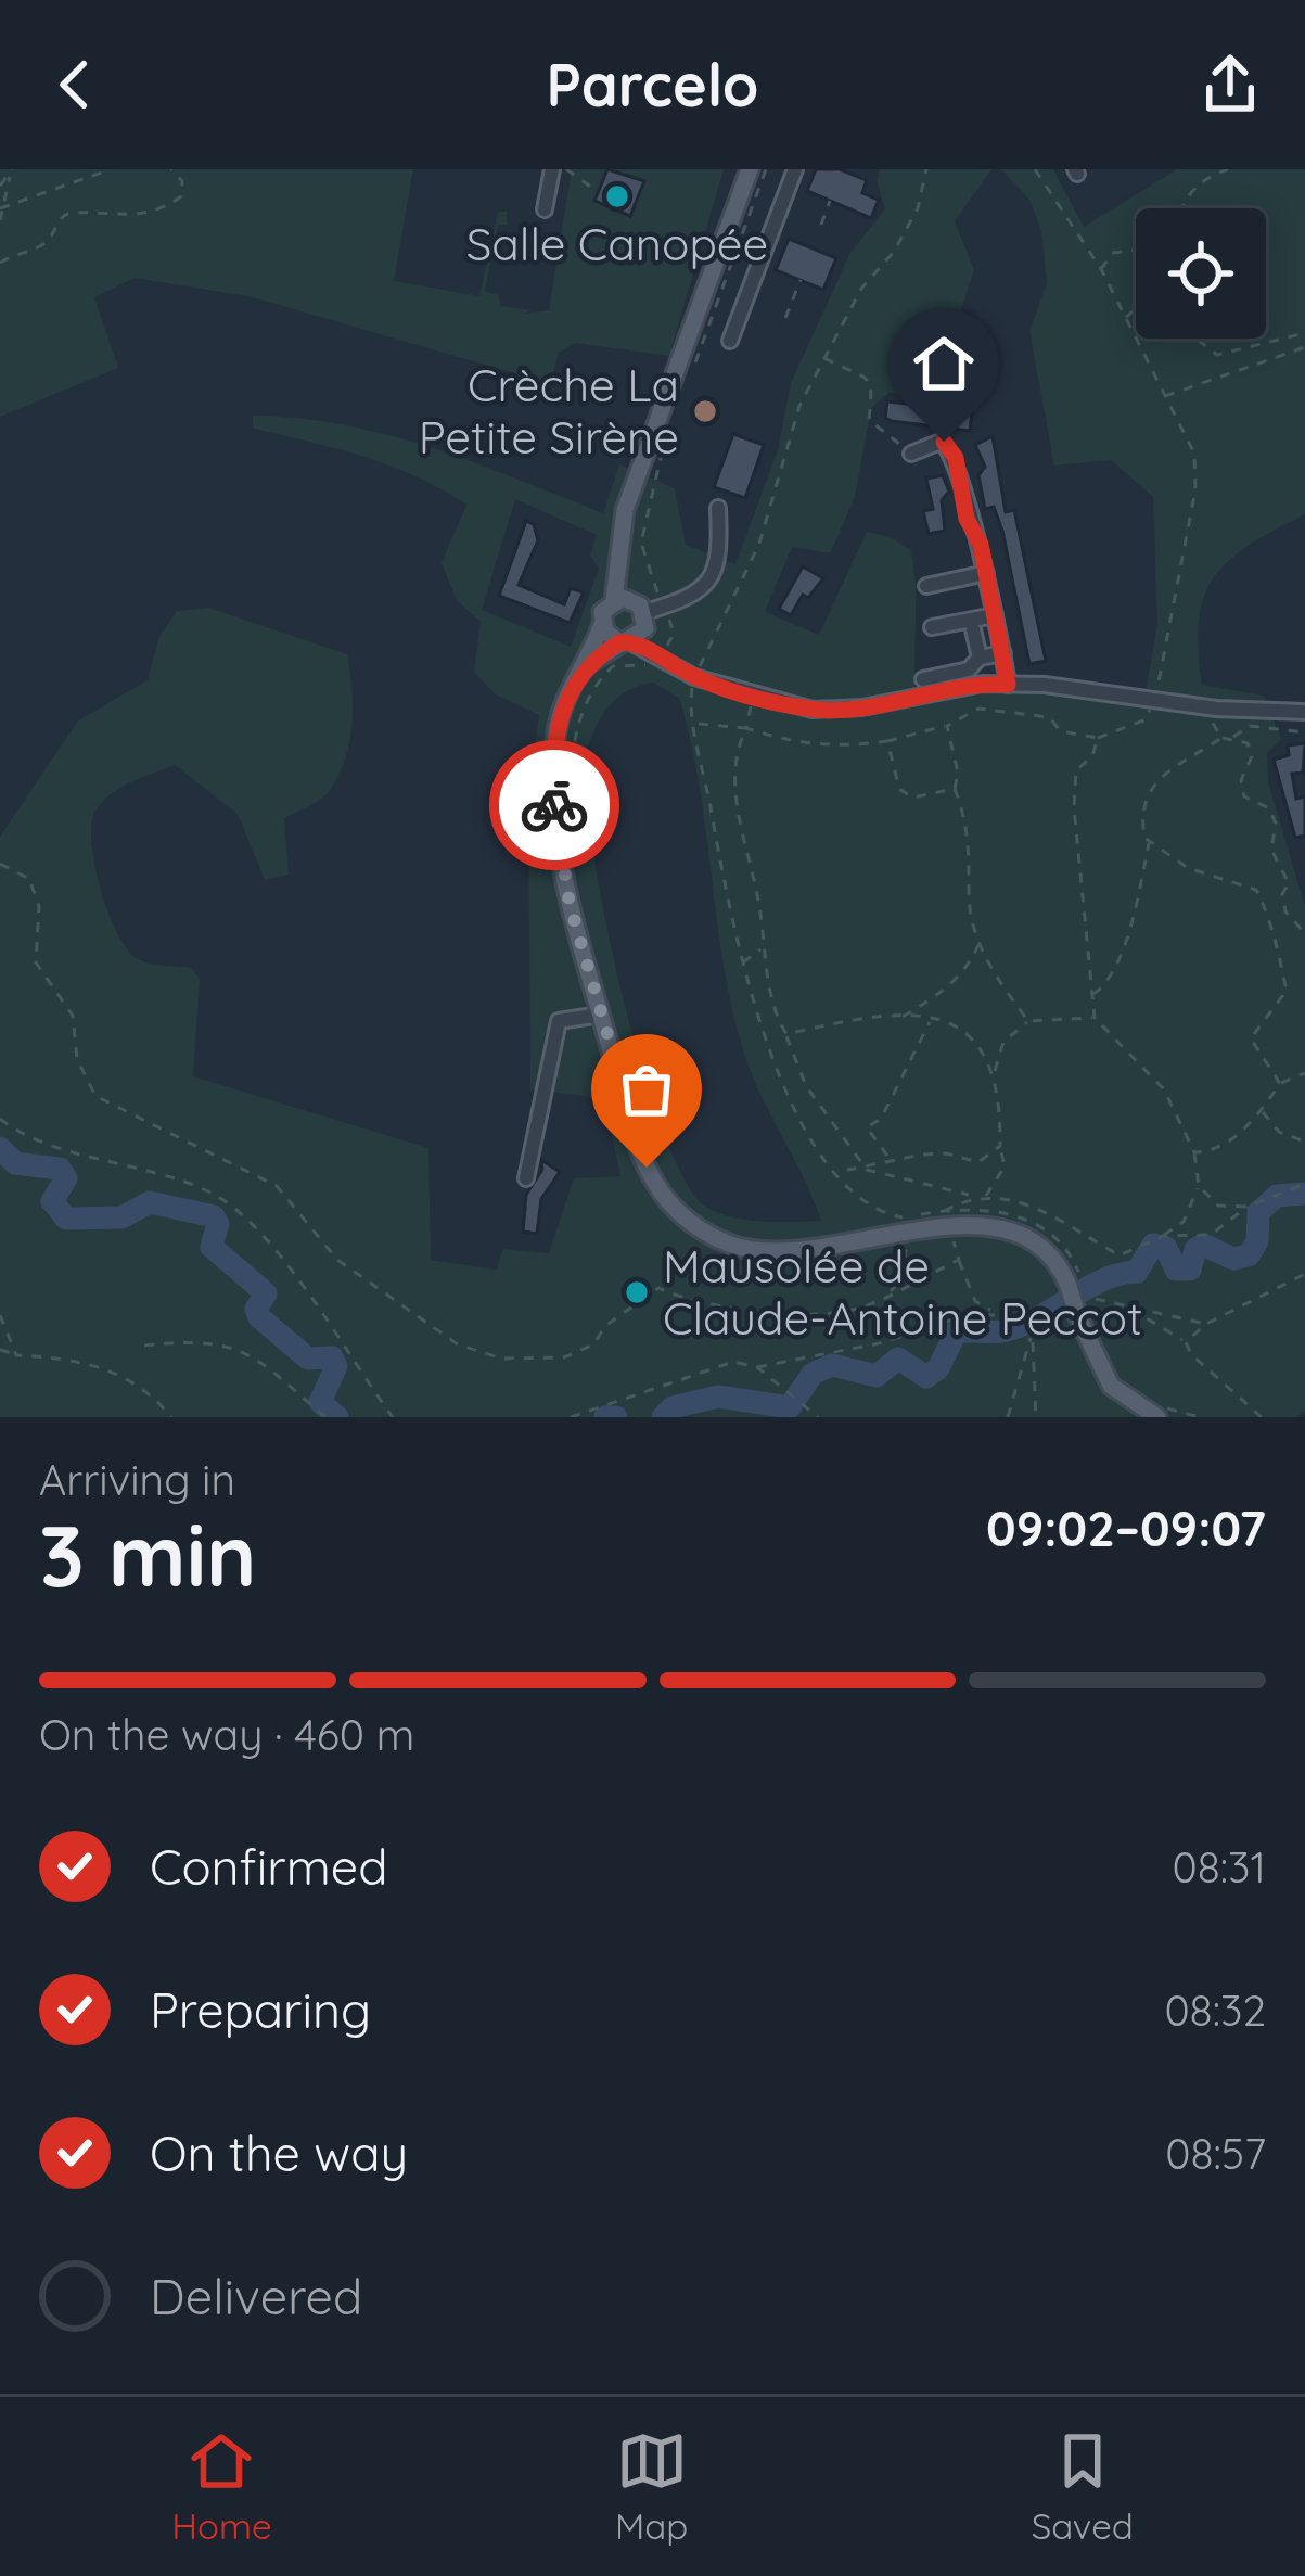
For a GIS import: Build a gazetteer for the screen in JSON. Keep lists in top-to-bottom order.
{
  "places": ["Salle Canopée", "Crèche La Petite Sirène", "Mausolée de Claude-Antoine Peccot"],
  "page": {
    "header": "Parcelo",
    "heading": ["3 min", "Arriving in", "09:02–09:07"],
    "bar": "On the way · 460 m",
    "list": [
      ["Confirmed", "08:31"],
      ["Preparing", "08:32"],
      ["On the way", "08:57"],
      "Delivered"
    ],
    "tabs": ["Home", "Map", "Saved"]
  }
}
